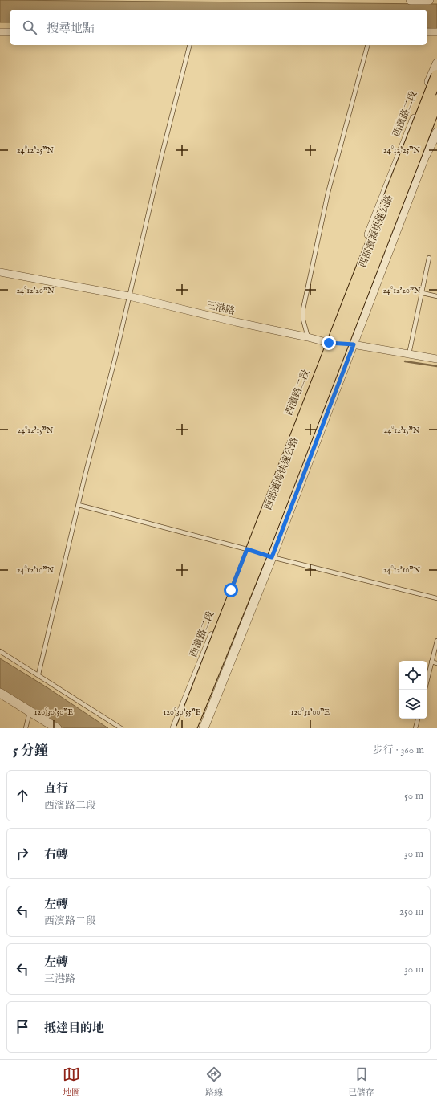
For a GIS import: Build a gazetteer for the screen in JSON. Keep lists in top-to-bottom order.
{
  "streets": {
    "highway": ["西部濱海快速公路"],
    "street": ["西濱路二段", "三港路"]
  },
  "crossings": [
    ["西濱路二段", "三港路"]
  ],
  "page": {
    "search": "搜尋地點",
    "heading": ["5 分鐘", "步行 · 360 m"],
    "list": [
      ["直行", "西濱路二段", "50 m"],
      ["右轉", "30 m"],
      ["左轉", "西濱路二段", "250 m"],
      ["左轉", "三港路", "30 m"],
      "抵達目的地"
    ],
    "nav": ["地圖", "路線", "已儲存"]
  },
  "coordinates": [
    "24°12'25\"N",
    "24°12'20\"N",
    "24°12'15\"N",
    "24°12'10\"N",
    "120°30'50\"E",
    "120°30'55\"E",
    "120°31'00\"E"
  ]
}
